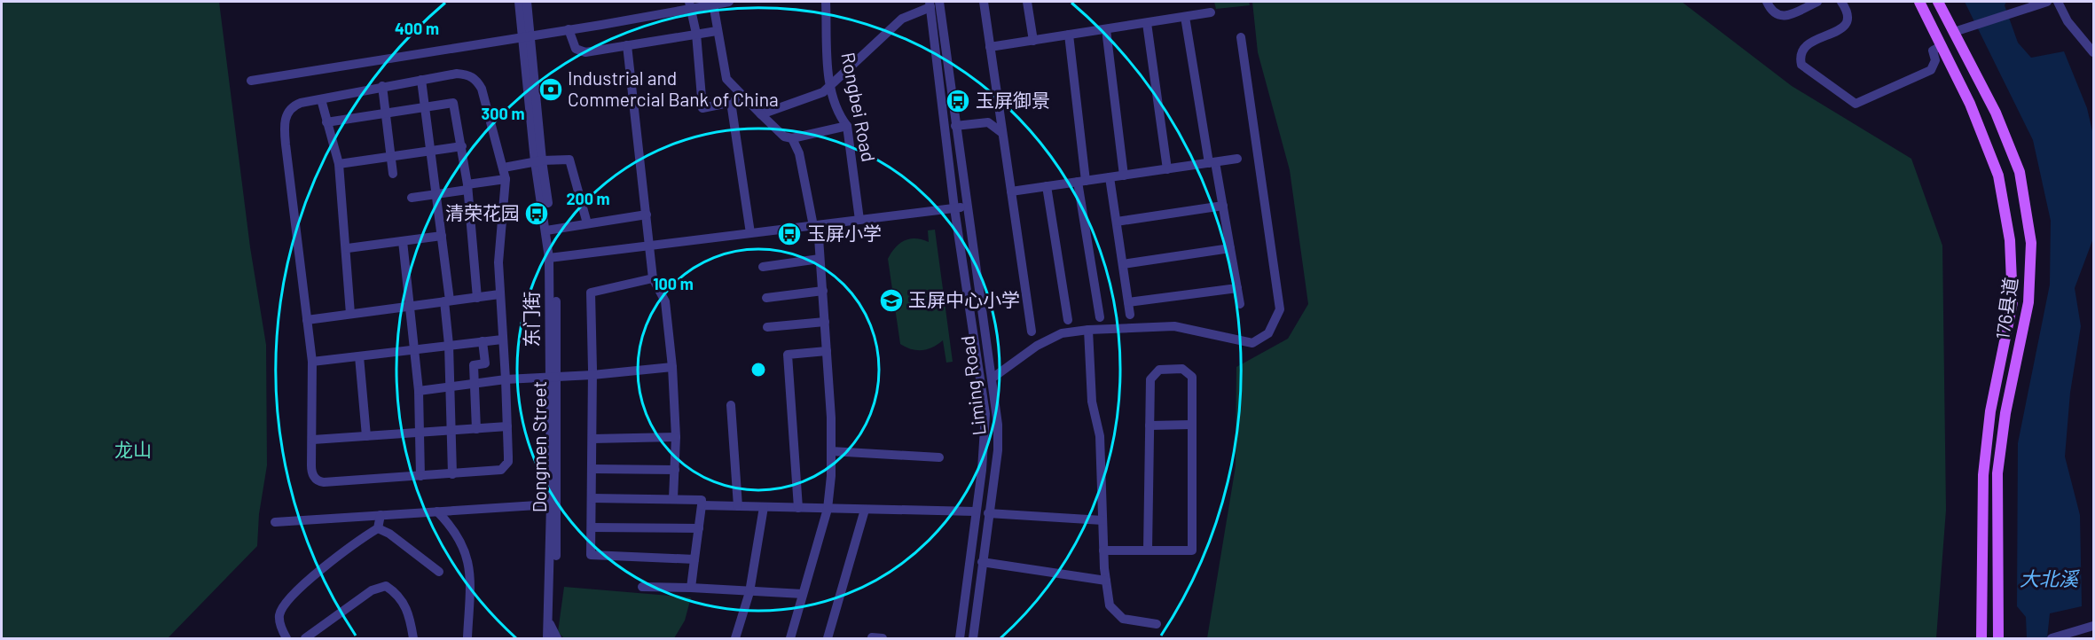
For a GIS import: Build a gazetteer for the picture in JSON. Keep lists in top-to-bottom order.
{
  "streets": {
    "main road": ["176县道"],
    "street": [
      "Rongbei Road",
      "东门街",
      "Liming Road",
      "Dongmen Street"
    ]
  },
  "crossings": [
    ["东门街", "Dongmen Street"]
  ],
  "water": ["大北溪"],
  "parks": ["龙山"],
  "places": {
    "bank": ["Industrial and Commercial Bank of China"],
    "bus stop": ["玉屏御景", "清荣花园", "玉屏小学"],
    "school or university": ["玉屏中心小学"]
  },
  "rings": [
    "400 m",
    "300 m",
    "200 m",
    "100 m"
  ]
}
